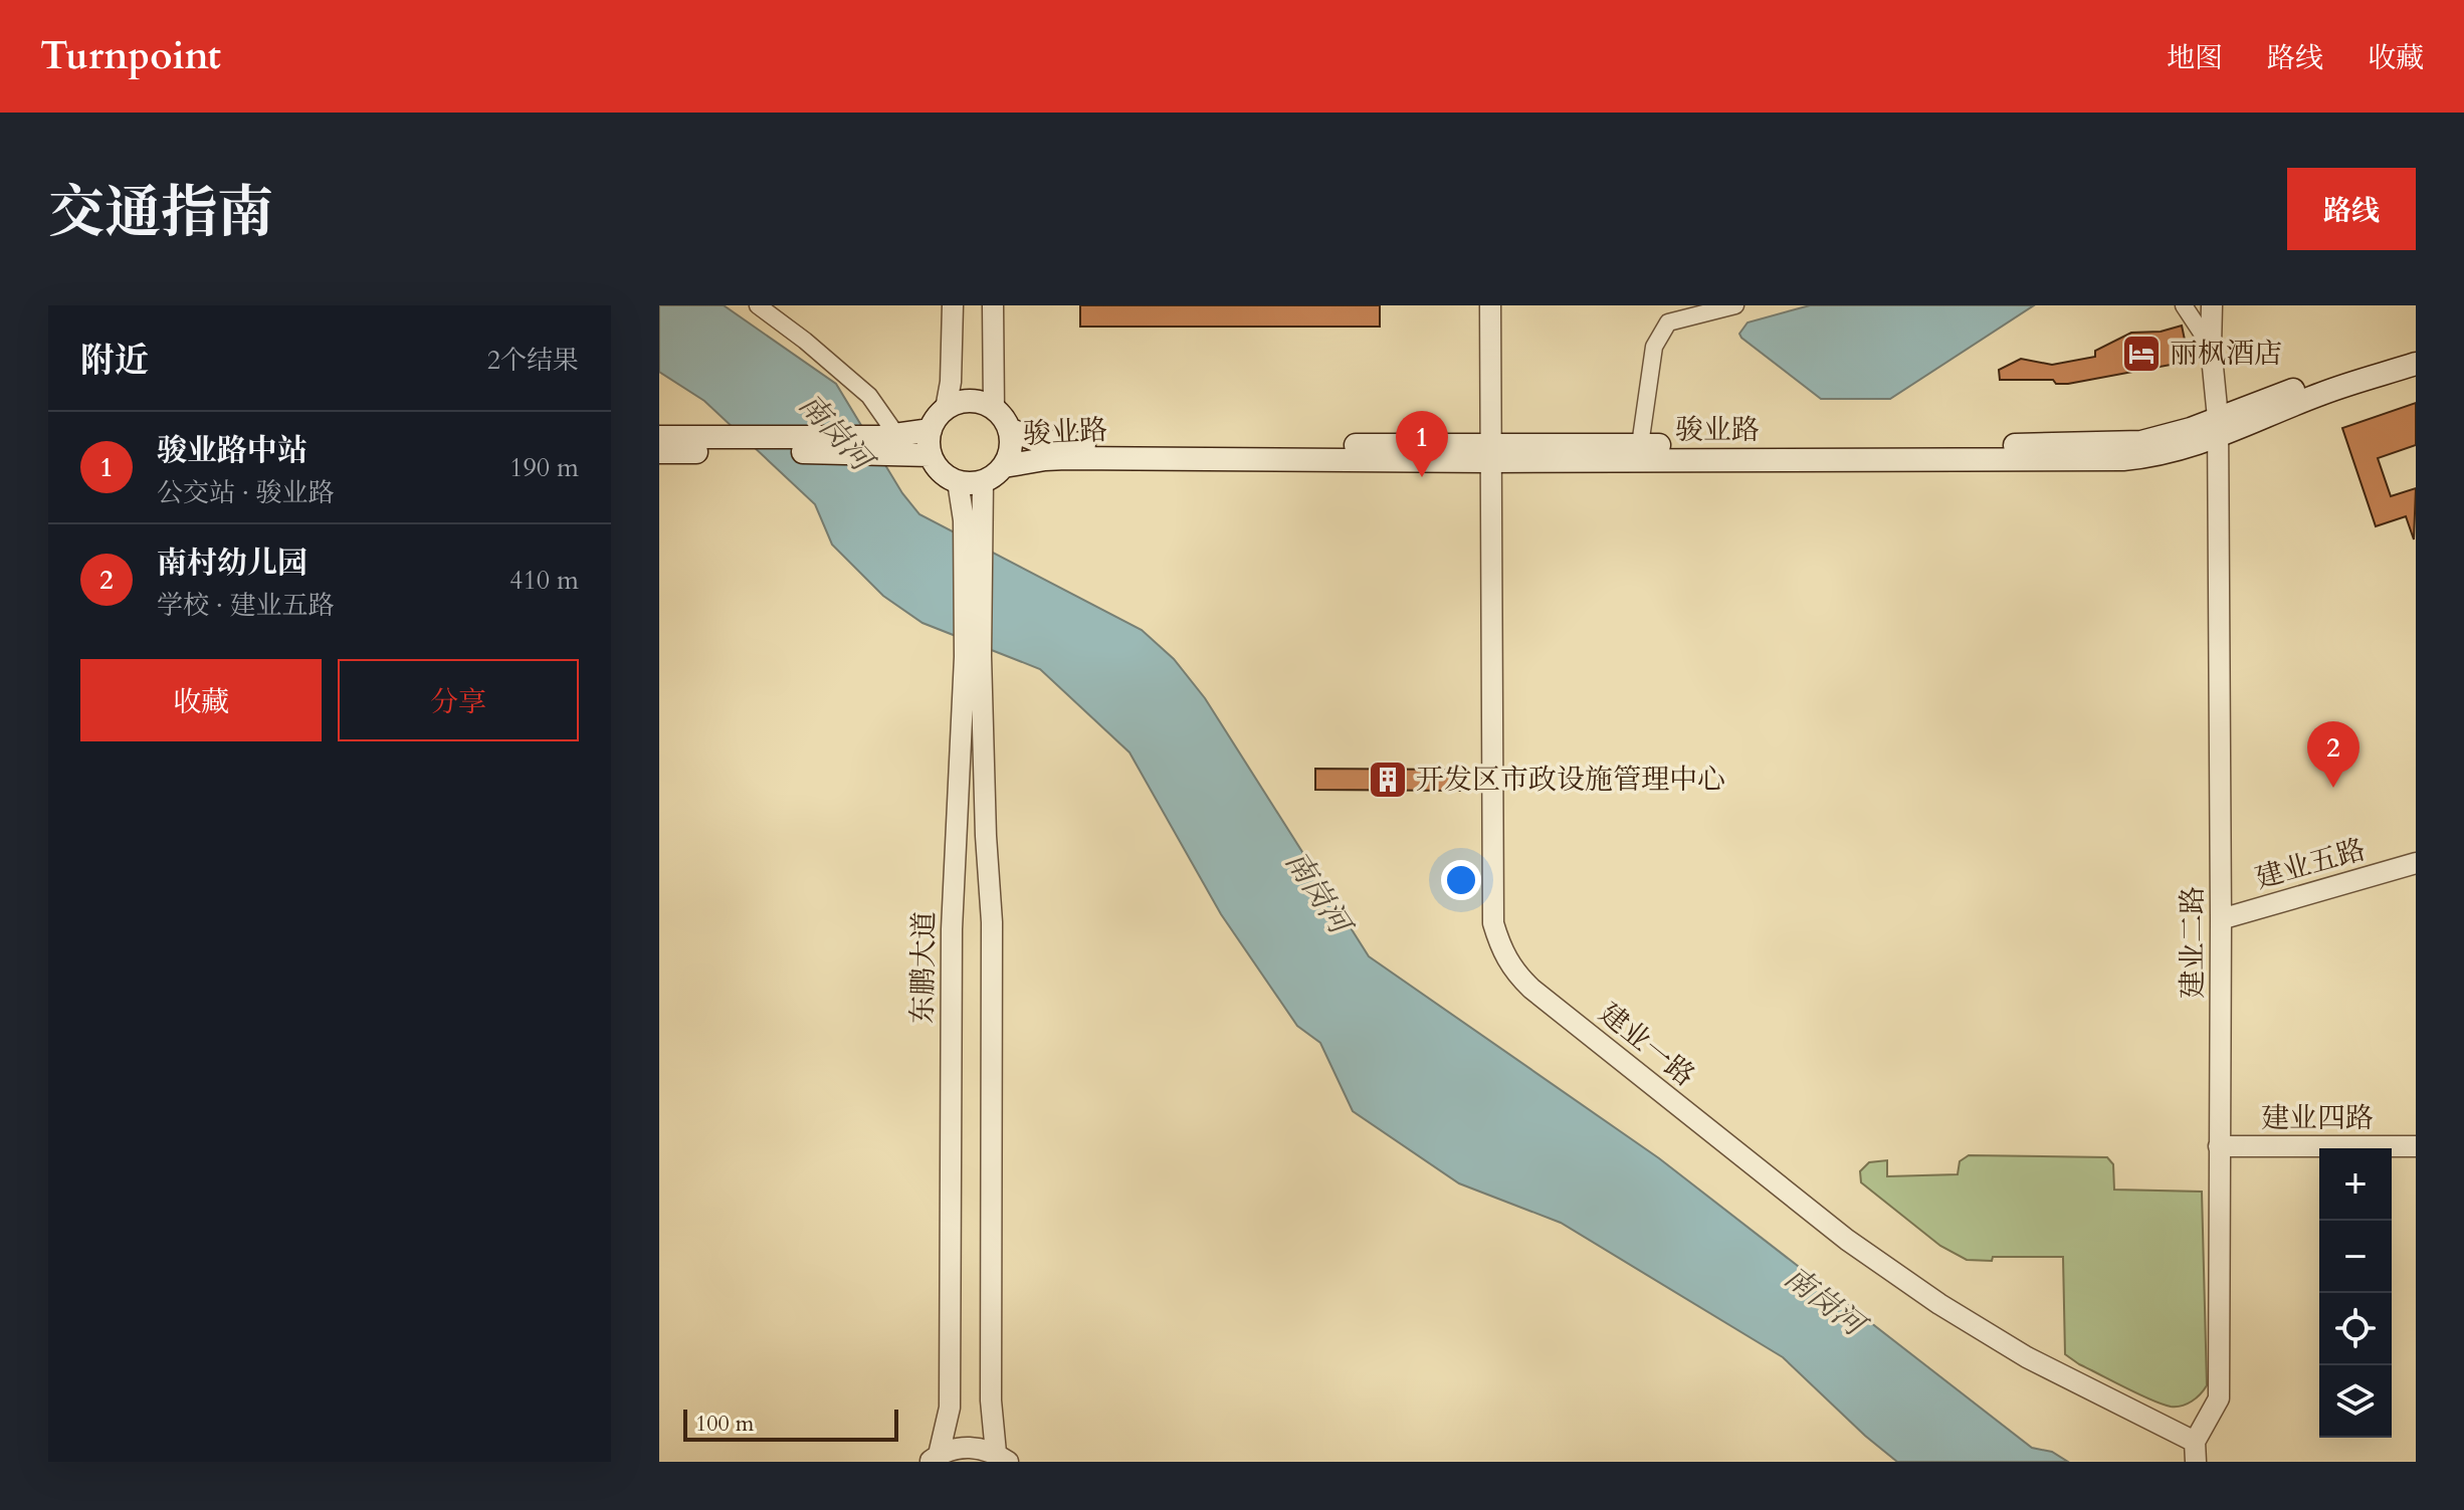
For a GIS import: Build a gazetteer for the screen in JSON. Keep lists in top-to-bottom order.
{
  "streets": {
    "main road": ["骏业路"],
    "street": [
      "建业五路",
      "建业二路",
      "东鹏大道",
      "建业一路",
      "建业四路"
    ]
  },
  "crossings": [
    ["骏业路", "建业二路"],
    ["骏业路", "东鹏大道"],
    ["骏业路", "建业一路"],
    ["建业五路", "建业二路"],
    ["建业二路", "建业一路"],
    ["建业二路", "建业四路"]
  ],
  "water": ["南岗河"],
  "places": {
    "hotel": ["丽枫酒店"],
    "building": ["开发区市政设施管理中心"]
  },
  "scale_bar": "100 m",
  "page": {
    "header": "Turnpoint",
    "nav": ["地图", "路线", "收藏"],
    "title": "交通指南",
    "buttons": [
      "路线",
      ["收藏", "分享"]
    ],
    "heading": ["附近", "2个结果"],
    "list": [
      {
        "mark": "1",
        "name": "骏业路中站",
        "note": "公交站 · 骏业路",
        "value": "190 m"
      },
      {
        "mark": "2",
        "name": "南村幼儿园",
        "note": "学校 · 建业五路",
        "value": "410 m"
      }
    ],
    "pins": ["1", "2"],
    "map_buttons": ["+", "−"],
    "scale": "100 m"
  }
}
